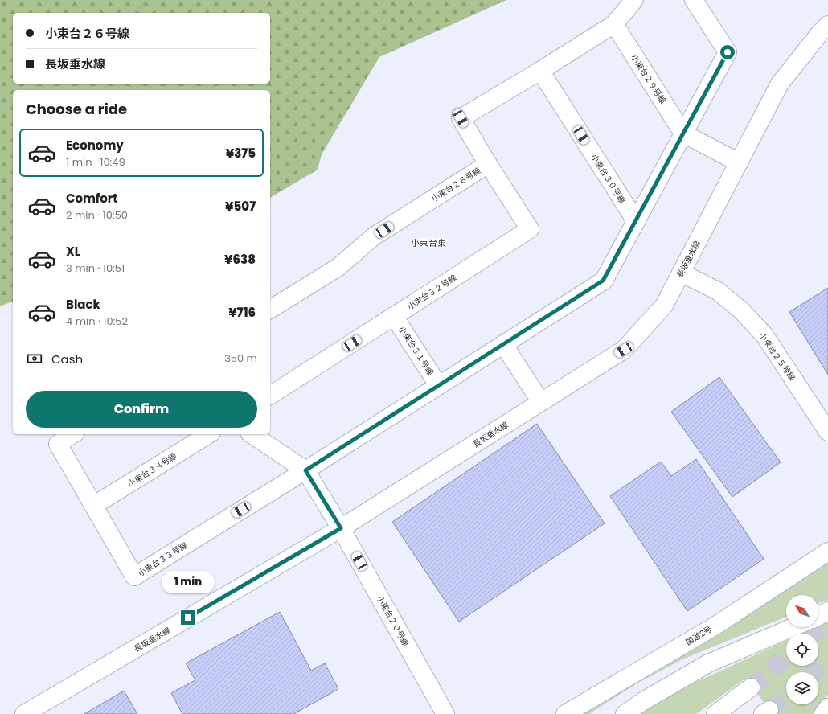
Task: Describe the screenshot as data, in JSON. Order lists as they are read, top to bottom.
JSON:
{
  "streets": {
    "main road": [
      "小束台２９号線",
      "小束台３０号線",
      "小束台２６号線",
      "長坂垂水線",
      "小束台３２号線",
      "小束台３１号線",
      "小束台２５号線",
      "小束台３４号線",
      "小束台３３号線",
      "小束台２０号線",
      "国道2号"
    ]
  },
  "crossings": [
    ["小束台２９号線", "小束台２６号線"],
    ["小束台３０号線", "小束台２６号線"],
    ["小束台２６号線", "小束台３２号線"],
    ["長坂垂水線", "小束台２５号線"],
    ["長坂垂水線", "小束台２０号線"],
    ["小束台３２号線", "小束台３１号線"],
    ["小束台３４号線", "小束台３３号線"]
  ],
  "districts": ["小束台東"],
  "north": "top left",
  "page": {
    "banner": ["小束台２６号線", "長坂垂水線"],
    "heading": "Choose a ride",
    "list": [
      {
        "name": "Economy",
        "note": "1 min · 10:49",
        "value": "¥375"
      },
      {
        "name": "Comfort",
        "note": "2 min · 10:50",
        "value": "¥507"
      },
      {
        "name": "XL",
        "note": "3 min · 10:51",
        "value": "¥638"
      },
      {
        "name": "Black",
        "note": "4 min · 10:52",
        "value": "¥716"
      }
    ],
    "pay": ["Cash", "350 m"],
    "buttons": "Confirm",
    "bubble": "1 min"
  }
}
